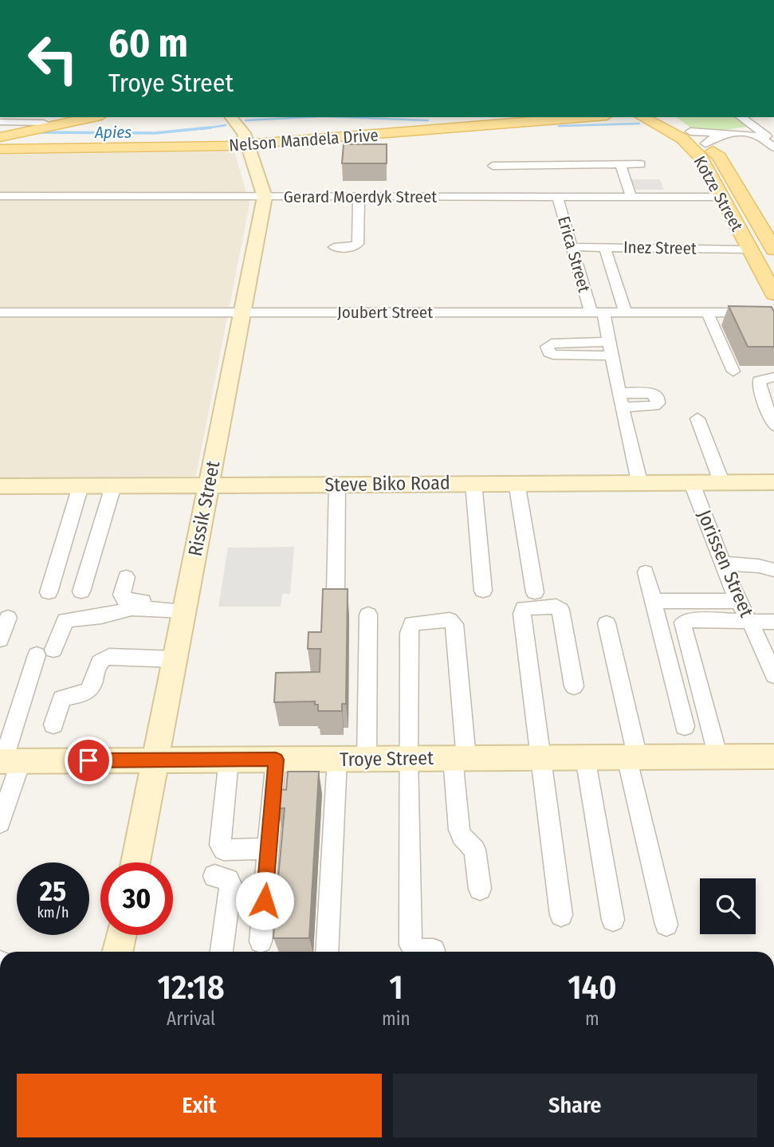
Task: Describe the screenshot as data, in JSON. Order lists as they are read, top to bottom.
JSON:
{
  "streets": {
    "main road": [
      "Nelson Mandela Drive",
      "Kotze Street",
      "Steve Biko Road",
      "Rissik Street",
      "Troye Street"
    ],
    "street": [
      "Gerard Moerdyk Street",
      "Inez Street",
      "Erica Street",
      "Joubert Street",
      "Jorissen Street"
    ]
  },
  "crossings": [
    ["Nelson Mandela Drive", "Rissik Street"],
    ["Kotze Street", "Gerard Moerdyk Street"],
    ["Kotze Street", "Inez Street"],
    ["Gerard Moerdyk Street", "Erica Street"],
    ["Gerard Moerdyk Street", "Rissik Street"],
    ["Inez Street", "Erica Street"],
    ["Erica Street", "Joubert Street"],
    ["Erica Street", "Steve Biko Road"],
    ["Joubert Street", "Rissik Street"],
    ["Steve Biko Road", "Rissik Street"],
    ["Steve Biko Road", "Jorissen Street"],
    ["Rissik Street", "Troye Street"]
  ],
  "water": ["Apies"],
  "page": {
    "turn": ["60 m", "Troye Street"],
    "speed": "25 km/h",
    "limit": "30",
    "eta": [
      "12:18",
      "Arrival",
      "1",
      "min",
      "140",
      "m"
    ],
    "buttons": ["Exit", "Share"]
  }
}
